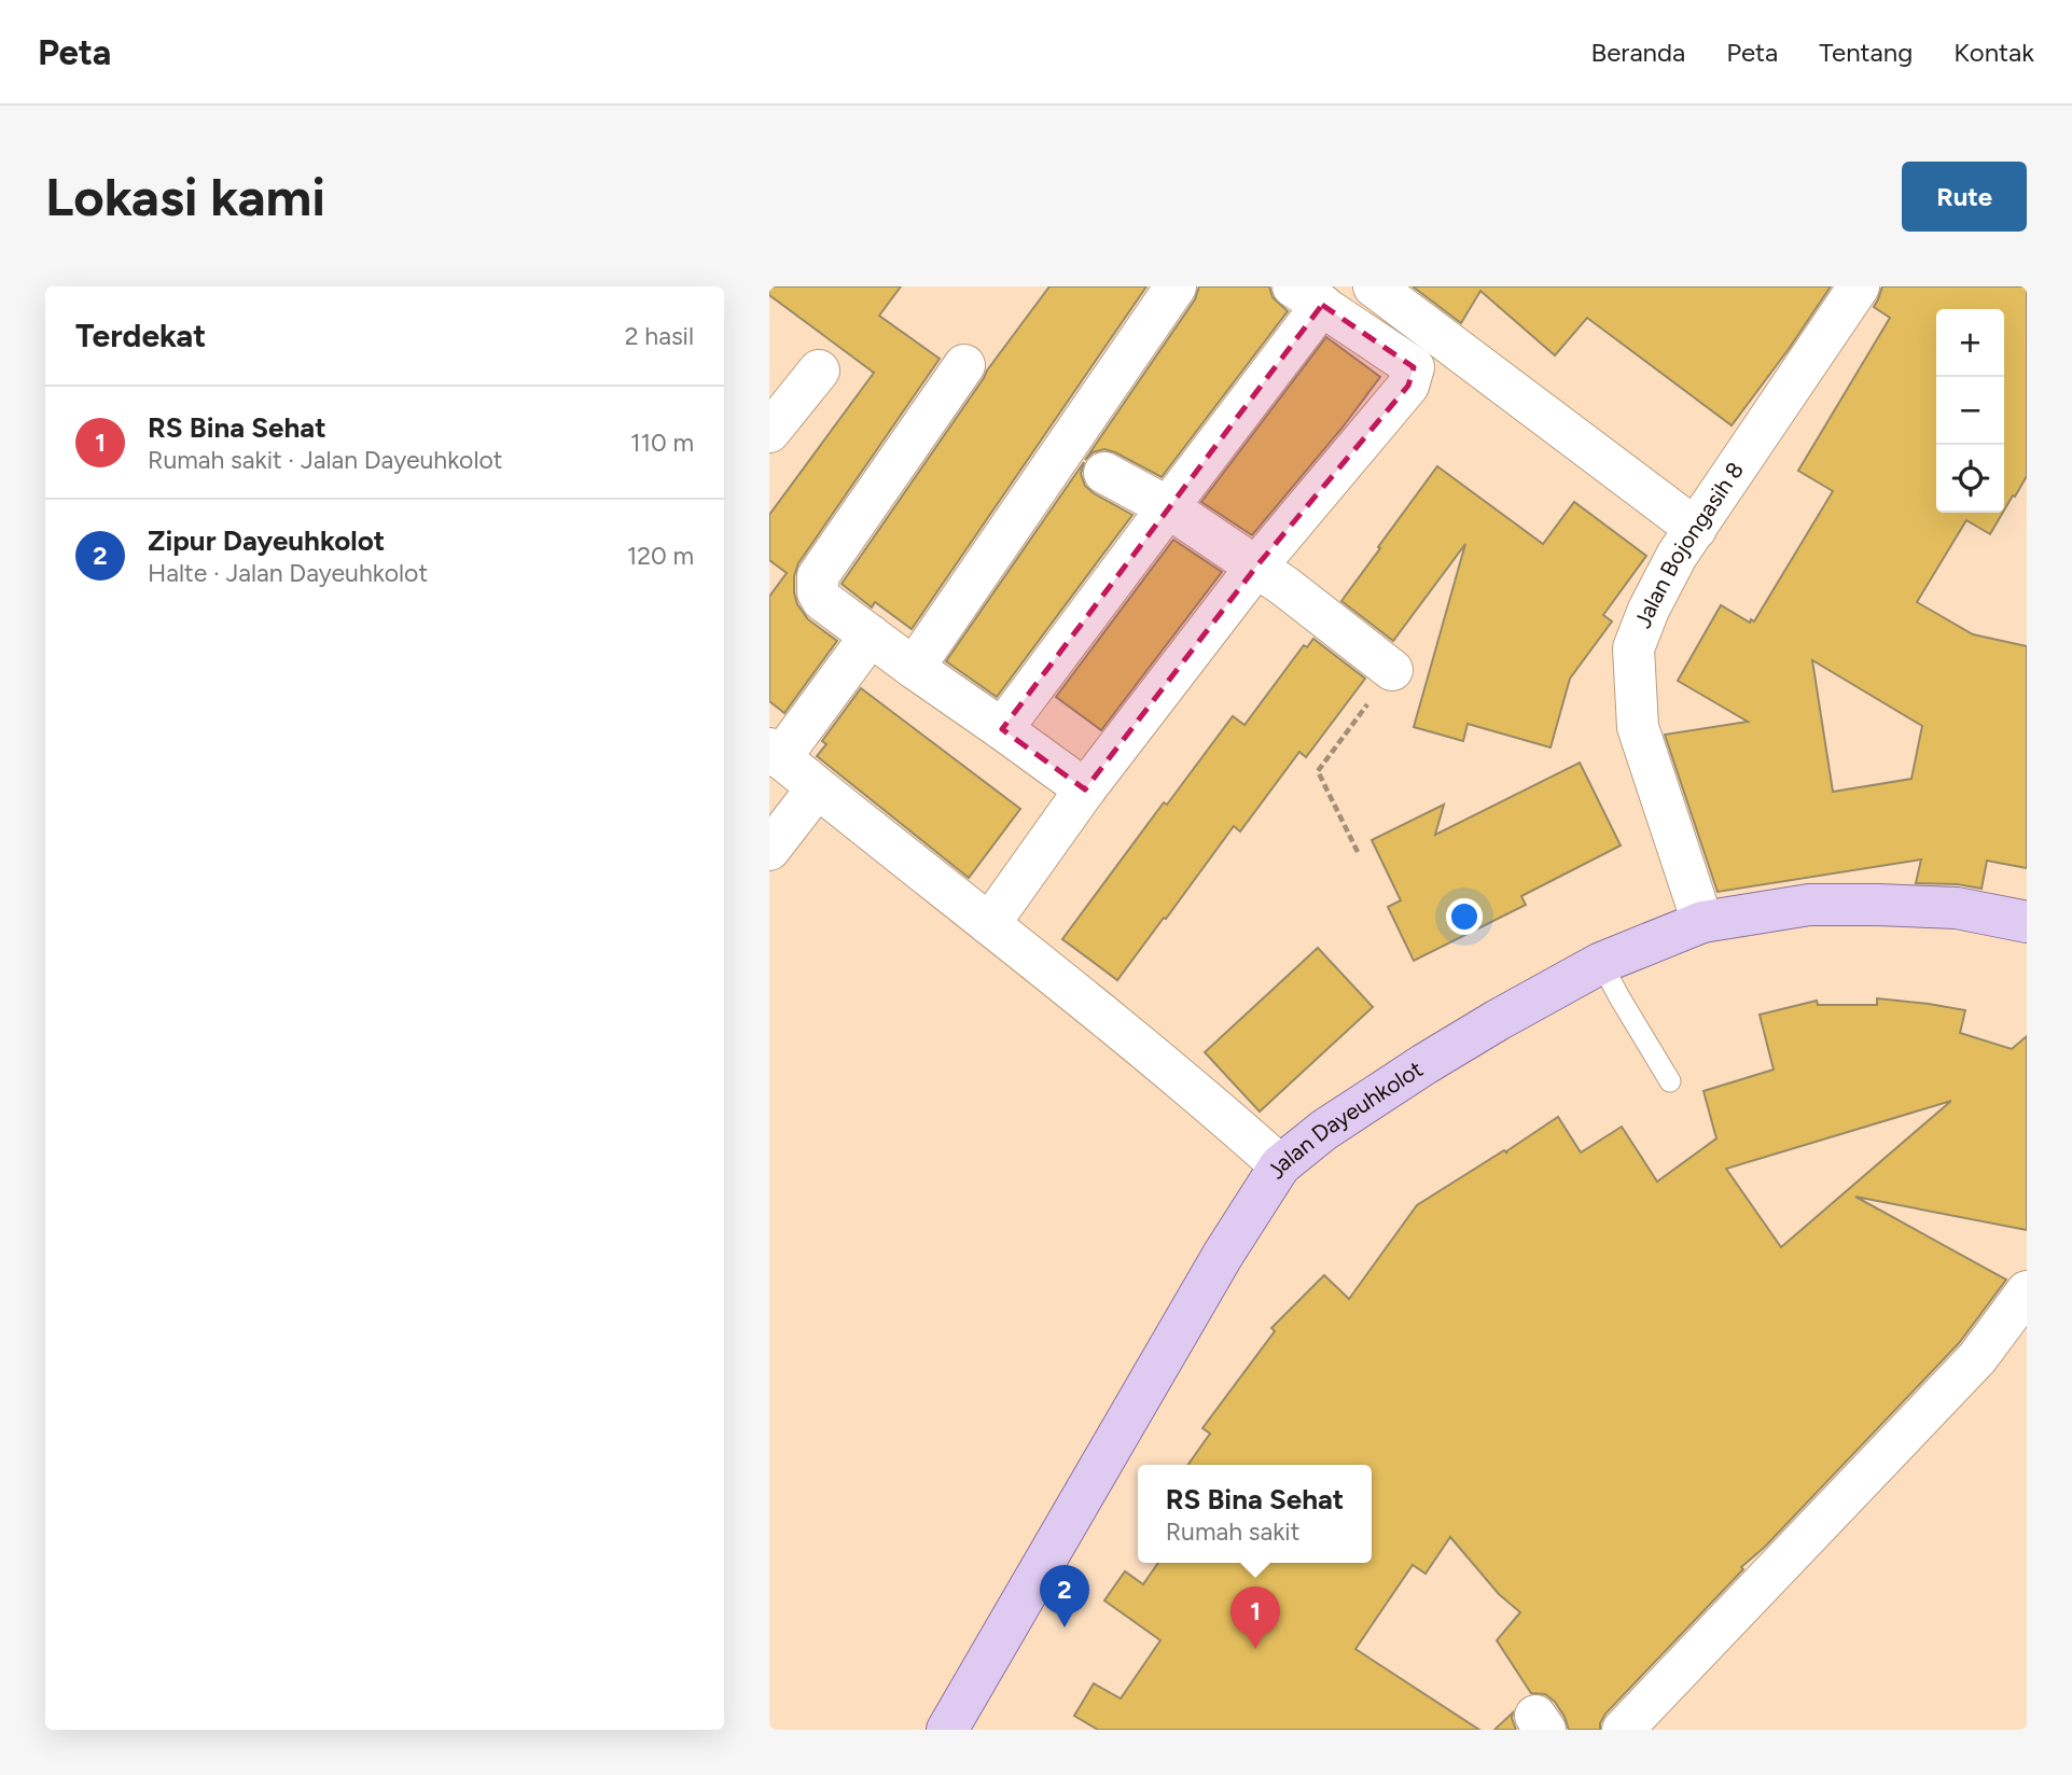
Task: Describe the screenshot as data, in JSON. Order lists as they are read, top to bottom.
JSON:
{
  "streets": {
    "main road": ["Jalan Dayeuhkolot"],
    "street": ["Jalan Bojongasih 8"]
  },
  "crossings": [
    ["Jalan Bojongasih 8", "Jalan Dayeuhkolot"]
  ],
  "page": {
    "header": "Peta",
    "nav": [
      "Beranda",
      "Peta",
      "Tentang",
      "Kontak"
    ],
    "buttons": "Rute",
    "title": "Lokasi kami",
    "heading": ["Terdekat", "2 hasil"],
    "map_buttons": ["+", "−"],
    "list": [
      {
        "mark": "1",
        "name": "RS Bina Sehat",
        "note": "Rumah sakit · Jalan Dayeuhkolot",
        "value": "110 m"
      },
      {
        "mark": "2",
        "name": "Zipur Dayeuhkolot",
        "note": "Halte · Jalan Dayeuhkolot",
        "value": "120 m"
      }
    ],
    "popup": ["RS Bina Sehat", "Rumah sakit"],
    "pins": ["2", "1"]
  }
}
